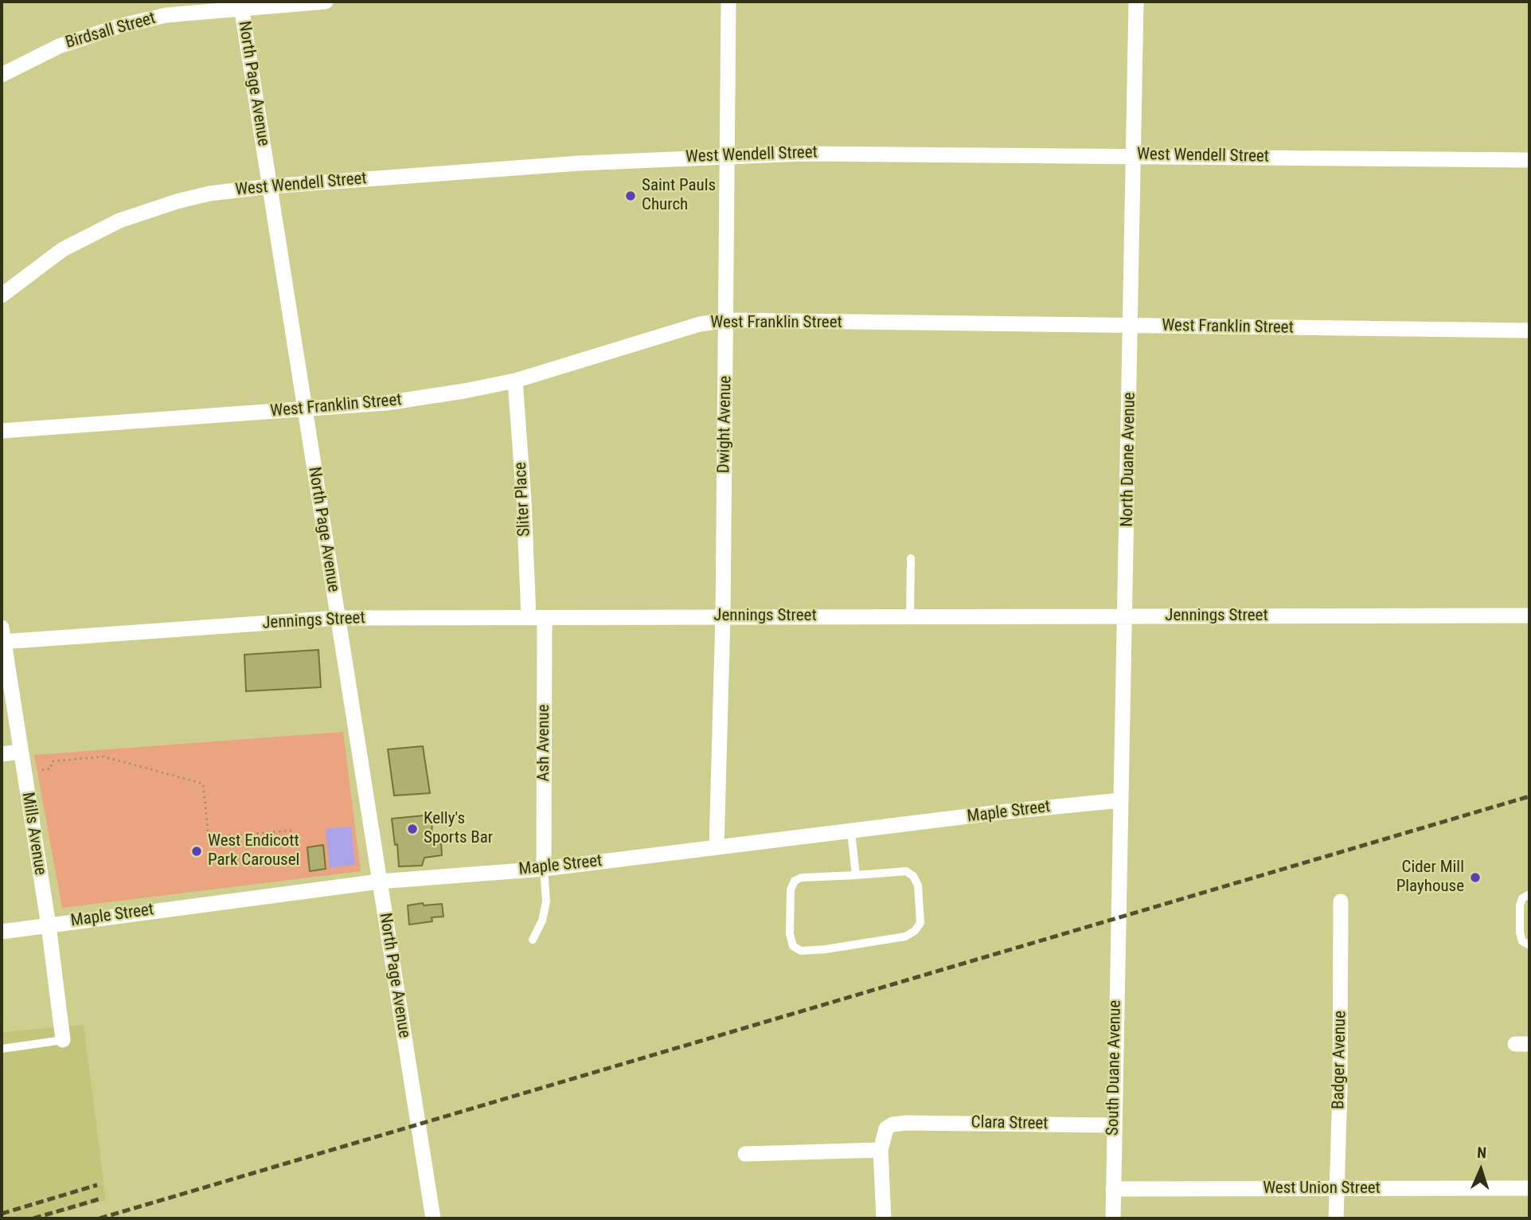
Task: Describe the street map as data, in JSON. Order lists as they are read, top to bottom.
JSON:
{
  "streets": {
    "street": [
      "Birdsall Street",
      "North Page Avenue",
      "West Wendell Street",
      "West Franklin Street",
      "Dwight Avenue",
      "North Duane Avenue",
      "Sliter Place",
      "Jennings Street",
      "Ash Avenue",
      "Maple Street",
      "Mills Avenue",
      "Badger Avenue",
      "South Duane Avenue",
      "Clara Street",
      "West Union Street"
    ]
  },
  "crossings": [
    ["Birdsall Street", "North Page Avenue"],
    ["North Page Avenue", "West Wendell Street"],
    ["North Page Avenue", "West Franklin Street"],
    ["North Page Avenue", "Jennings Street"],
    ["North Page Avenue", "Maple Street"],
    ["West Wendell Street", "Dwight Avenue"],
    ["West Wendell Street", "North Duane Avenue"],
    ["West Franklin Street", "Dwight Avenue"],
    ["West Franklin Street", "North Duane Avenue"],
    ["West Franklin Street", "Sliter Place"],
    ["Dwight Avenue", "Jennings Street"],
    ["Dwight Avenue", "Maple Street"],
    ["North Duane Avenue", "Jennings Street"],
    ["North Duane Avenue", "Maple Street"],
    ["North Duane Avenue", "South Duane Avenue"],
    ["Sliter Place", "Jennings Street"],
    ["Jennings Street", "Ash Avenue"],
    ["Jennings Street", "Mills Avenue"],
    ["Ash Avenue", "Maple Street"],
    ["Maple Street", "Mills Avenue"],
    ["Badger Avenue", "West Union Street"],
    ["South Duane Avenue", "Clara Street"],
    ["South Duane Avenue", "West Union Street"]
  ],
  "places": [
    "Saint Pauls Church",
    "Kelly's Sports Bar",
    "West Endicott Park Carousel",
    "Cider Mill Playhouse"
  ],
  "north": "top"
}
